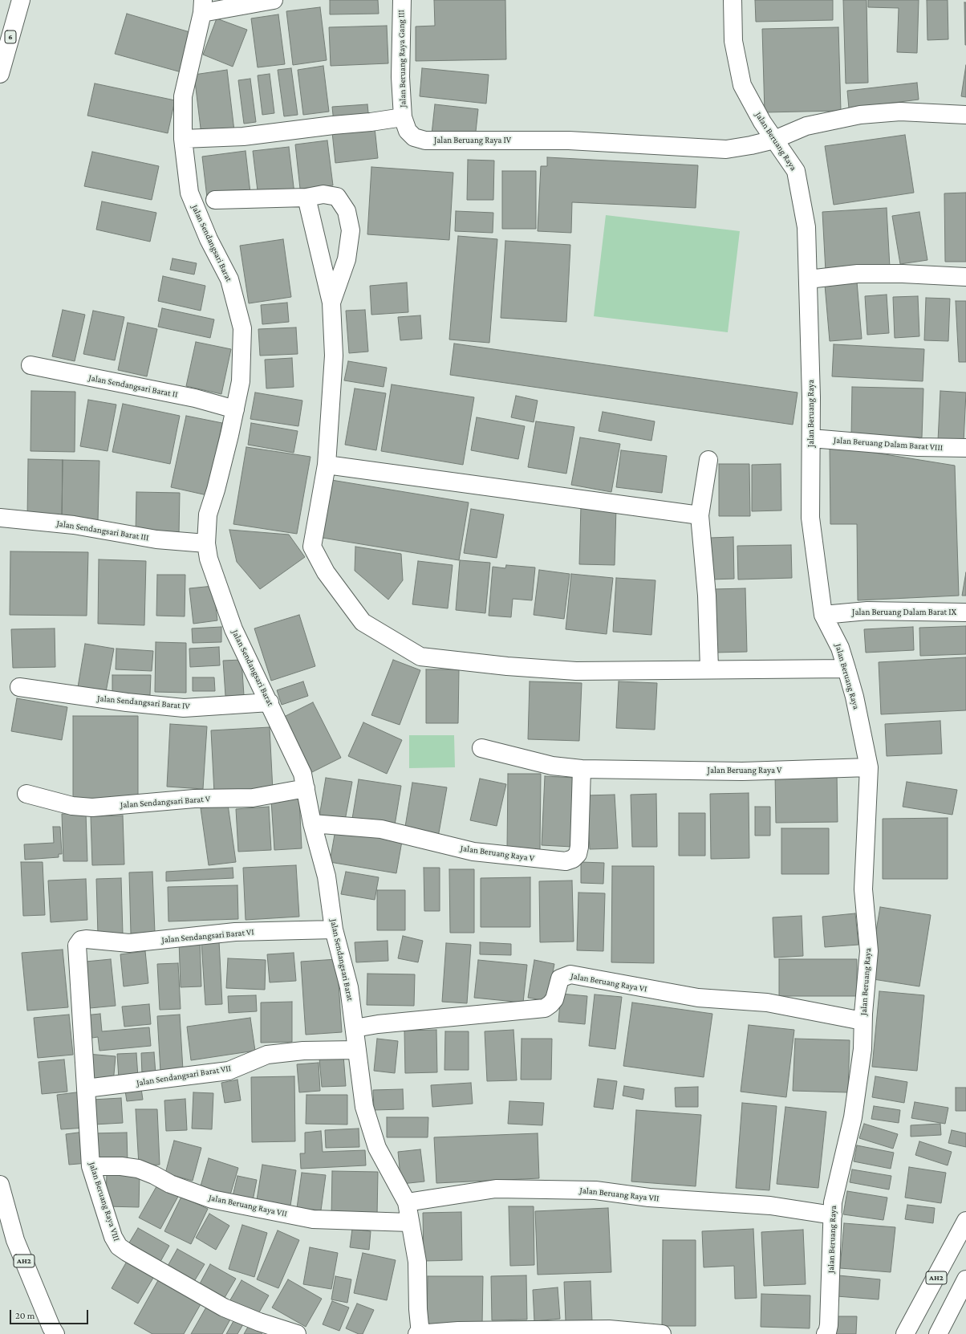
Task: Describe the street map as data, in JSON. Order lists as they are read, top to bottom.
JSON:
{
  "streets": {
    "main road": [
      "6",
      "Jalan Beruang Raya Gang III",
      "Jalan Beruang Raya IV",
      "Jalan Beruang Raya",
      "Jalan Sendangsari Barat",
      "Jalan Sendangsari Barat II",
      "Jalan Beruang Dalam Barat VIII",
      "Jalan Sendangsari Barat III",
      "Jalan Beruang Dalam Barat IX",
      "Jalan Sendangsari Barat IV",
      "Jalan Beruang Raya V",
      "Jalan Sendangsari Barat V",
      "Jalan Sendangsari Barat VI",
      "Jalan Beruang Raya VI",
      "Jalan Sendangsari Barat VII",
      "Jalan Beruang Raya VII",
      "Jalan Beruang Raya VIII",
      "AH2"
    ]
  },
  "crossings": [
    ["Jalan Beruang Raya Gang III", "Jalan Beruang Raya IV"],
    ["Jalan Beruang Raya IV", "Jalan Beruang Raya"],
    ["Jalan Beruang Raya", "Jalan Beruang Dalam Barat VIII"],
    ["Jalan Beruang Raya", "Jalan Beruang Dalam Barat IX"],
    ["Jalan Beruang Raya", "Jalan Beruang Raya V"],
    ["Jalan Beruang Raya", "Jalan Beruang Raya VI"],
    ["Jalan Beruang Raya", "Jalan Beruang Raya VII"],
    ["Jalan Sendangsari Barat", "Jalan Sendangsari Barat II"],
    ["Jalan Sendangsari Barat", "Jalan Sendangsari Barat III"],
    ["Jalan Sendangsari Barat", "Jalan Sendangsari Barat IV"],
    ["Jalan Sendangsari Barat", "Jalan Beruang Raya V"],
    ["Jalan Sendangsari Barat", "Jalan Sendangsari Barat V"],
    ["Jalan Sendangsari Barat", "Jalan Sendangsari Barat VI"],
    ["Jalan Sendangsari Barat", "Jalan Beruang Raya VI"],
    ["Jalan Sendangsari Barat", "Jalan Sendangsari Barat VII"],
    ["Jalan Sendangsari Barat", "Jalan Beruang Raya VII"],
    ["Jalan Sendangsari Barat VI", "Jalan Beruang Raya VIII"],
    ["Jalan Sendangsari Barat VII", "Jalan Beruang Raya VIII"],
    ["Jalan Beruang Raya VII", "Jalan Beruang Raya VIII"]
  ],
  "scale_bar": "20 m"
}
